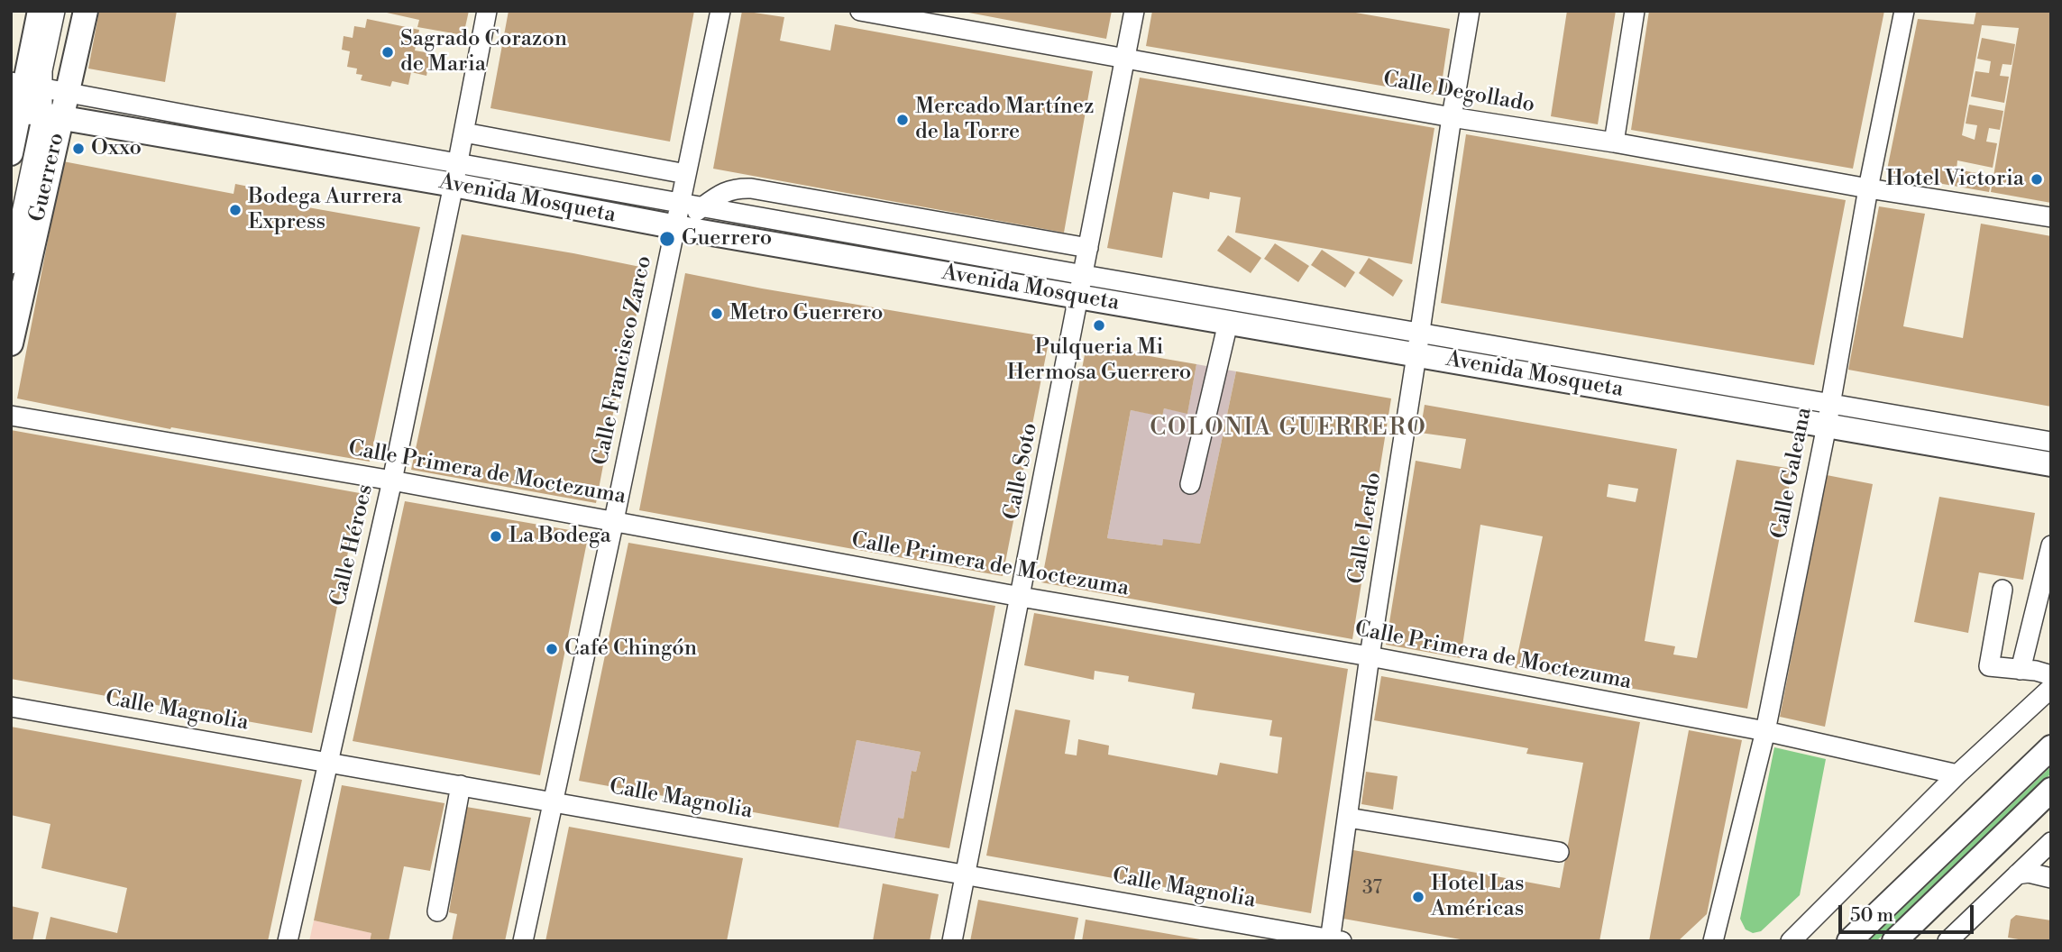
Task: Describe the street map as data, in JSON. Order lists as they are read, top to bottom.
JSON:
{
  "streets": {
    "main road": ["Guerrero", "Avenida Mosqueta"],
    "street": [
      "Calle Degollado",
      "Calle Francisco Zarco",
      "Calle Soto",
      "Calle Primera de Moctezuma",
      "Calle Galeana",
      "Calle Lerdo",
      "Calle Héroes",
      "Calle Magnolia"
    ]
  },
  "crossings": [
    ["Calle Degollado", "Calle Soto"],
    ["Calle Degollado", "Calle Galeana"],
    ["Calle Degollado", "Calle Lerdo"],
    ["Guerrero", "Avenida Mosqueta"],
    ["Avenida Mosqueta", "Calle Francisco Zarco"],
    ["Avenida Mosqueta", "Calle Soto"],
    ["Avenida Mosqueta", "Calle Galeana"],
    ["Avenida Mosqueta", "Calle Lerdo"],
    ["Avenida Mosqueta", "Calle Héroes"],
    ["Calle Francisco Zarco", "Calle Primera de Moctezuma"],
    ["Calle Francisco Zarco", "Calle Magnolia"],
    ["Calle Soto", "Calle Primera de Moctezuma"],
    ["Calle Soto", "Calle Magnolia"],
    ["Calle Primera de Moctezuma", "Calle Galeana"],
    ["Calle Primera de Moctezuma", "Calle Lerdo"],
    ["Calle Primera de Moctezuma", "Calle Héroes"],
    ["Calle Lerdo", "Calle Magnolia"],
    ["Calle Héroes", "Calle Magnolia"]
  ],
  "districts": ["COLONIA GUERRERO"],
  "places": [
    "Sagrado Corazon de Maria",
    "Mercado Martínez de la Torre",
    "Oxxo",
    "Hotel Victoria",
    "Bodega Aurrera Express",
    "Guerrero",
    "Metro Guerrero",
    "Pulqueria Mi Hermosa Guerrero",
    "La Bodega",
    "Café Chingón",
    "Hotel Las Américas"
  ],
  "house_numbers": ["37"],
  "scale_bar": "50 m"
}
